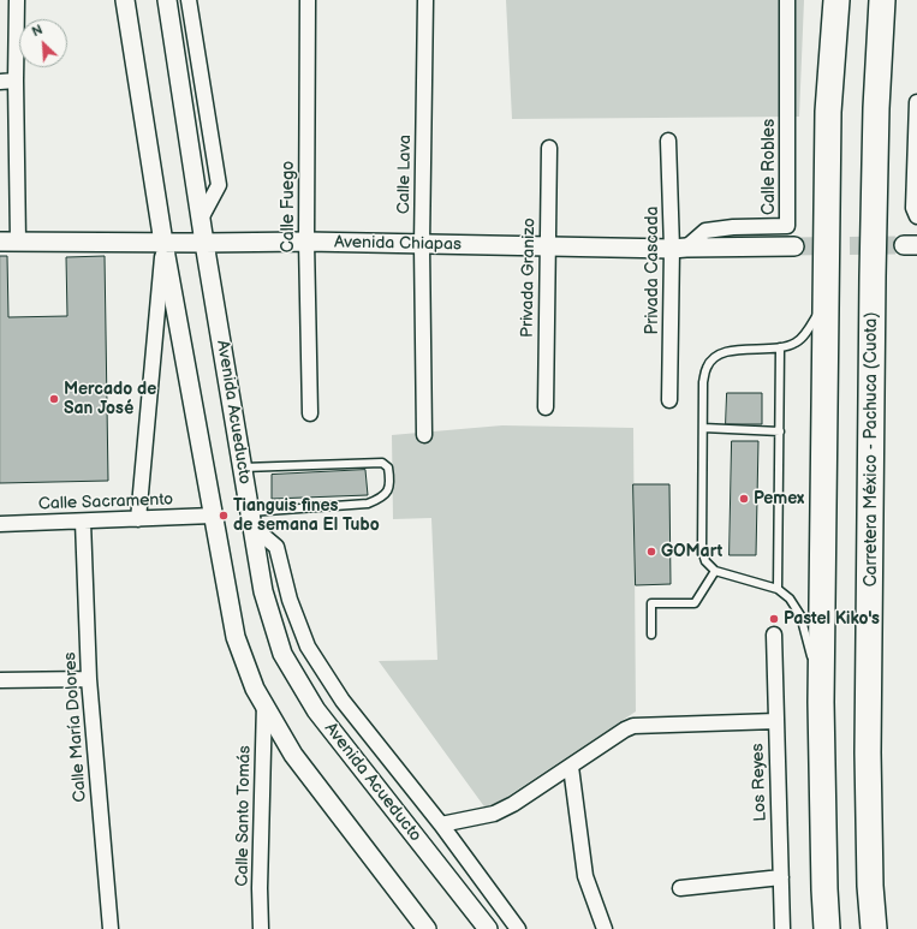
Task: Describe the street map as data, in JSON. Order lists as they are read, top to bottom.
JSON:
{
  "streets": {
    "highway": ["Carretera México - Pachuca (Cuota)"],
    "street": [
      "Calle Robles",
      "Calle Lava",
      "Calle Fuego",
      "Avenida Chiapas",
      "Privada Cascada",
      "Privada Granizo",
      "Avenida Acueducto",
      "Calle Sacramento",
      "Calle María Dolores",
      "Los Reyes",
      "Calle Santo Tomás"
    ]
  },
  "crossings": [
    ["Calle Robles", "Avenida Chiapas"],
    ["Calle Robles", "Privada Cascada"],
    ["Calle Lava", "Avenida Chiapas"],
    ["Calle Fuego", "Avenida Chiapas"],
    ["Avenida Chiapas", "Privada Cascada"],
    ["Avenida Chiapas", "Privada Granizo"],
    ["Avenida Chiapas", "Avenida Acueducto"],
    ["Calle Sacramento", "Calle María Dolores"]
  ],
  "places": [
    "Mercado de San José",
    "Pemex",
    "Tianguis fines de semana El Tubo",
    "GOMart",
    "Pastel Kiko's"
  ],
  "north": "top left"
}
